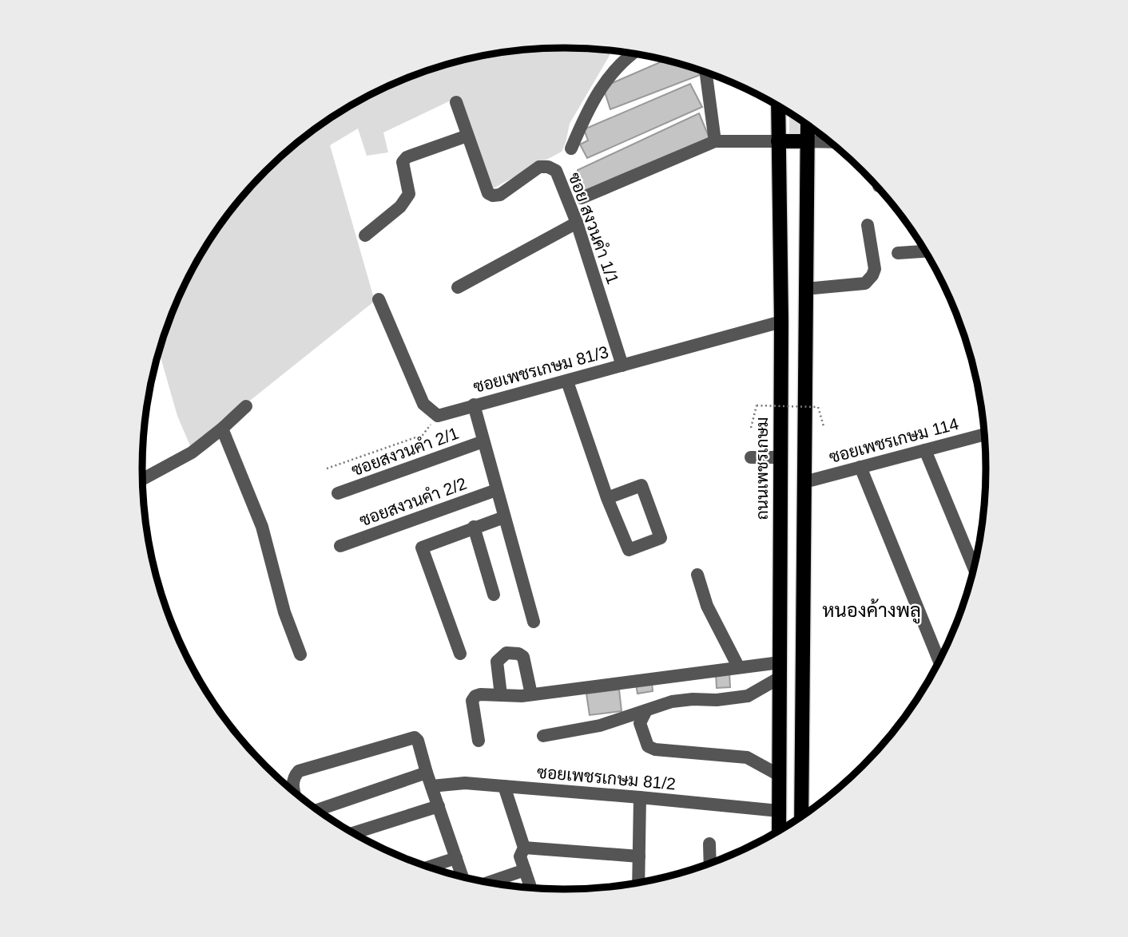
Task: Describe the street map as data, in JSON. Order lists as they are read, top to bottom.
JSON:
{
  "streets": {
    "main road": ["ถนนเพชรเกษม"],
    "street": [
      "ซอย สงวนคำ 1/1",
      "ซอยเพชรเกษม 81/3",
      "ซอยเพชรเกษม 114",
      "ซอยสงวนคำ 2/1",
      "ซอยสงวนคำ 2/2",
      "ซอยเพชรเกษม 81/2"
    ]
  },
  "crossings": [
    ["ซอย สงวนคำ 1/1", "ซอยเพชรเกษม 81/3"],
    ["ซอยเพชรเกษม 81/3", "ถนนเพชรเกษม"],
    ["ถนนเพชรเกษม", "ซอยเพชรเกษม 81/2"]
  ],
  "districts": ["หนองค้างพลู"]
}
